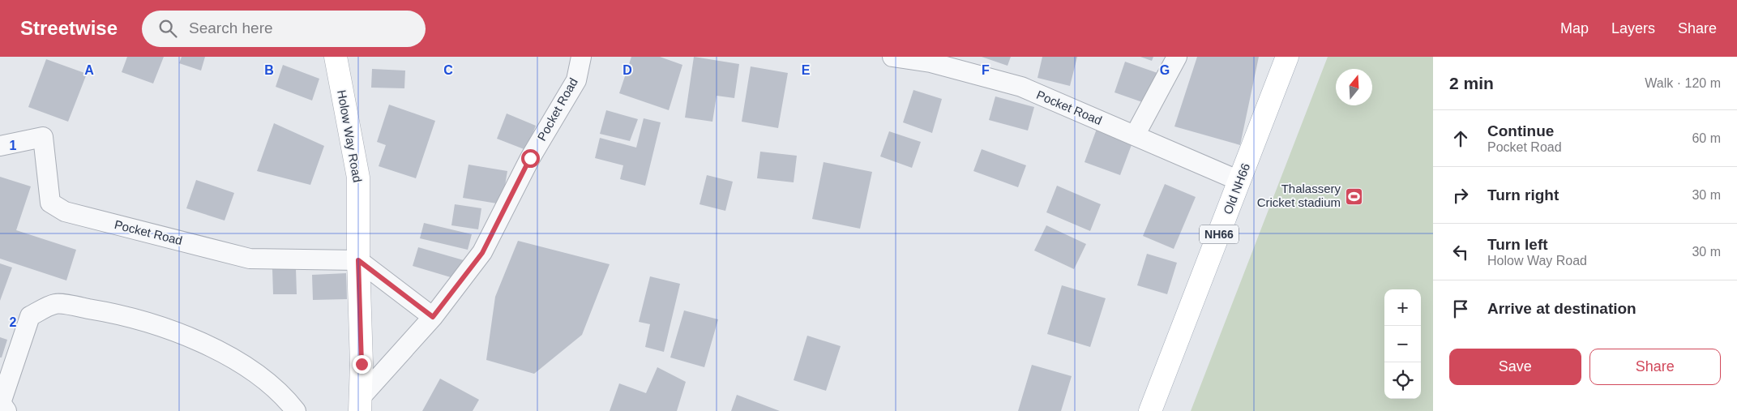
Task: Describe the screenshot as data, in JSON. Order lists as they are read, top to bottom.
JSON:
{
  "streets": {
    "main road": ["Holow Way Road", "Old NH66", "NH66"],
    "street": ["Pocket Road"]
  },
  "crossings": [
    ["Pocket Road", "Holow Way Road"],
    ["Pocket Road", "Old NH66"]
  ],
  "places": {
    "sports": ["Thalassery Cricket stadium"]
  },
  "north": "top",
  "page": {
    "header": "Streetwise",
    "search": "Search here",
    "nav": ["Map", "Layers", "Share"],
    "heading": ["2 min", "Walk · 120 m"],
    "list": [
      ["Continue", "Pocket Road", "60 m"],
      ["Turn right", "30 m"],
      ["Turn left", "Holow Way Road", "30 m"],
      "Arrive at destination"
    ],
    "map_buttons": ["+", "−"],
    "buttons": ["Save", "Share"]
  },
  "grid": {
    "columns": [
      "A",
      "B",
      "C",
      "D",
      "E",
      "F",
      "G"
    ],
    "rows": ["1", "2"]
  }
}
